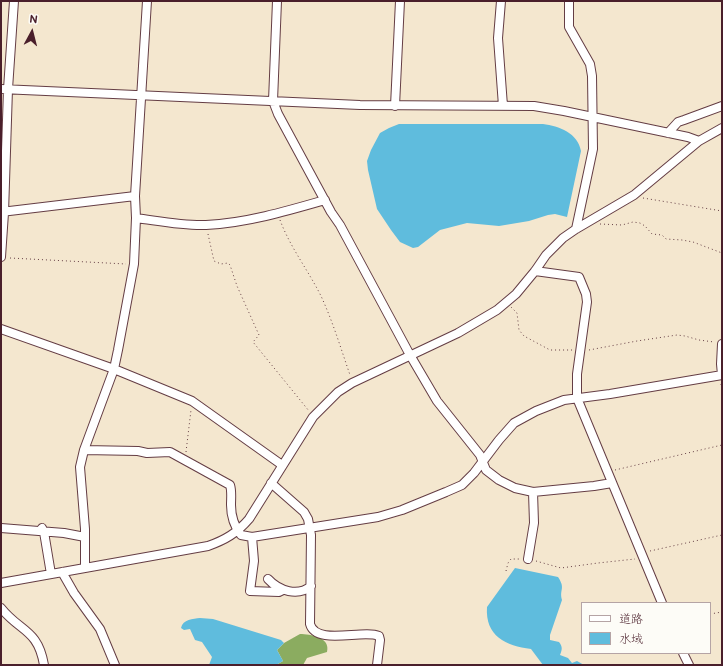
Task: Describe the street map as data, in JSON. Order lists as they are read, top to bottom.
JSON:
{
  "legend": ["道路", "水域"],
  "north": "top"
}
